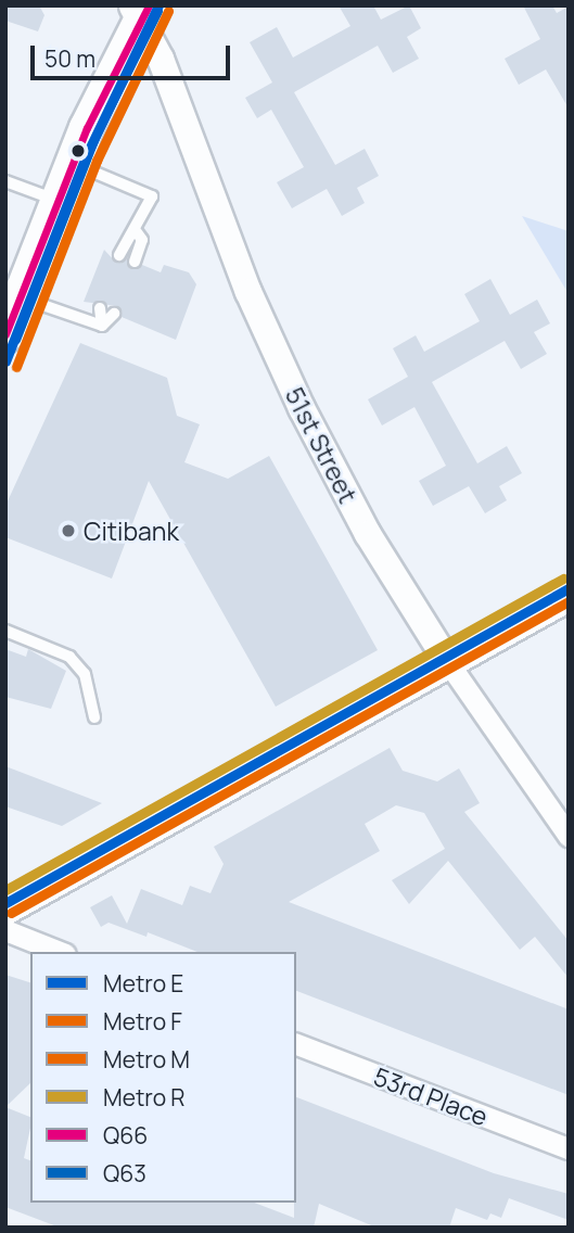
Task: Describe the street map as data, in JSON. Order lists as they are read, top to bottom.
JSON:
{
  "streets": {
    "street": ["51st Street", "53rd Place"]
  },
  "places": ["Citibank"],
  "lines": [
    "metro line E",
    "transit line Q66",
    "metro line F",
    "transit line Q63",
    "metro line R",
    "metro line M"
  ],
  "legend": [
    "Metro E",
    "Metro F",
    "Metro M",
    "Metro R",
    "Q66",
    "Q63"
  ],
  "scale_bar": "50 m"
}
